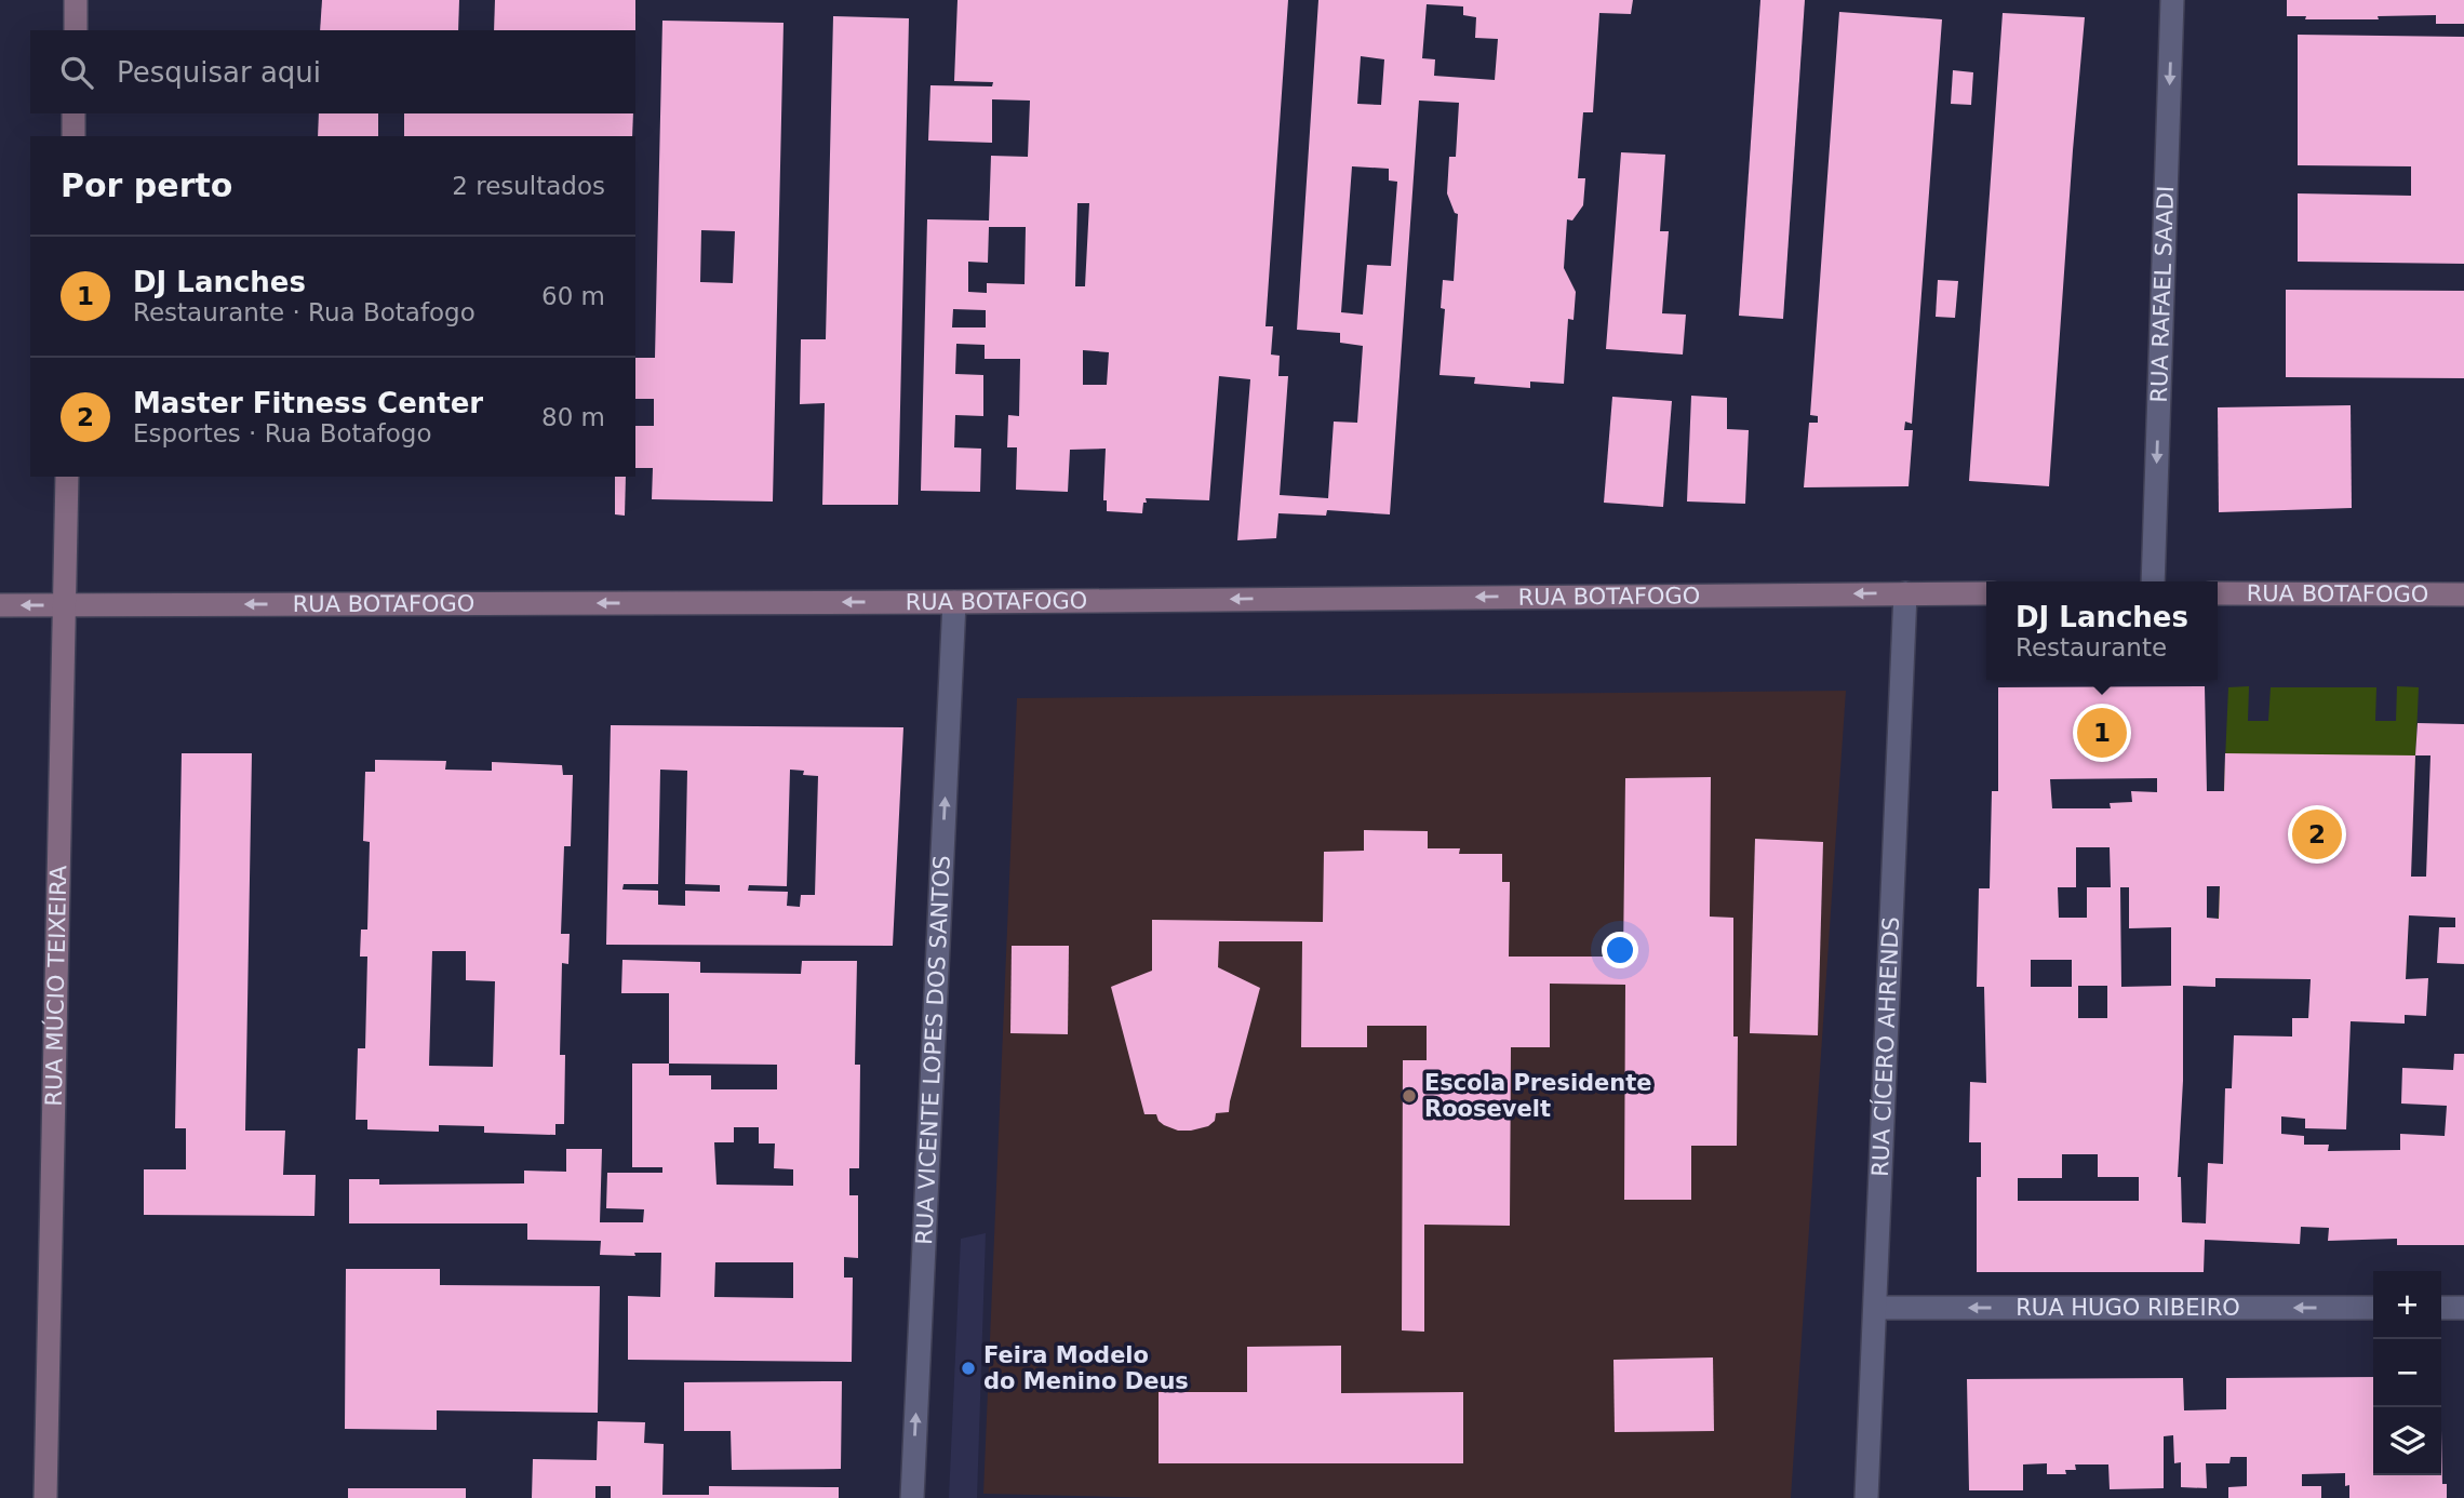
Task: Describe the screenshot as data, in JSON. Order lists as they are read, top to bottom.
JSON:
{
  "streets": {
    "street": [
      "RUA RAFAEL SAADI",
      "RUA BOTAFOGO",
      "RUA MÚCIO TEIXEIRA",
      "RUA CÍCERO AHRENDS",
      "RUA VICENTE LOPES DOS SANTOS",
      "RUA HUGO RIBEIRO"
    ]
  },
  "crossings": [
    ["RUA BOTAFOGO", "RUA MÚCIO TEIXEIRA"],
    ["RUA BOTAFOGO", "RUA CÍCERO AHRENDS"],
    ["RUA BOTAFOGO", "RUA VICENTE LOPES DOS SANTOS"],
    ["RUA CÍCERO AHRENDS", "RUA HUGO RIBEIRO"]
  ],
  "one_way": [
    "RUA RAFAEL SAADI",
    "RUA BOTAFOGO",
    "RUA VICENTE LOPES DOS SANTOS",
    "RUA HUGO RIBEIRO"
  ],
  "places": ["Escola Presidente Roosevelt", "Feira Modelo do Menino Deus"],
  "page": {
    "search": "Pesquisar aqui",
    "heading": ["Por perto", "2 resultados"],
    "list": [
      {
        "mark": "1",
        "name": "DJ Lanches",
        "note": "Restaurante · Rua Botafogo",
        "value": "60 m"
      },
      {
        "mark": "2",
        "name": "Master Fitness Center",
        "note": "Esportes · Rua Botafogo",
        "value": "80 m"
      }
    ],
    "popup": ["DJ Lanches", "Restaurante"],
    "pins": ["1", "2"],
    "map_buttons": ["+", "−"]
  }
}
